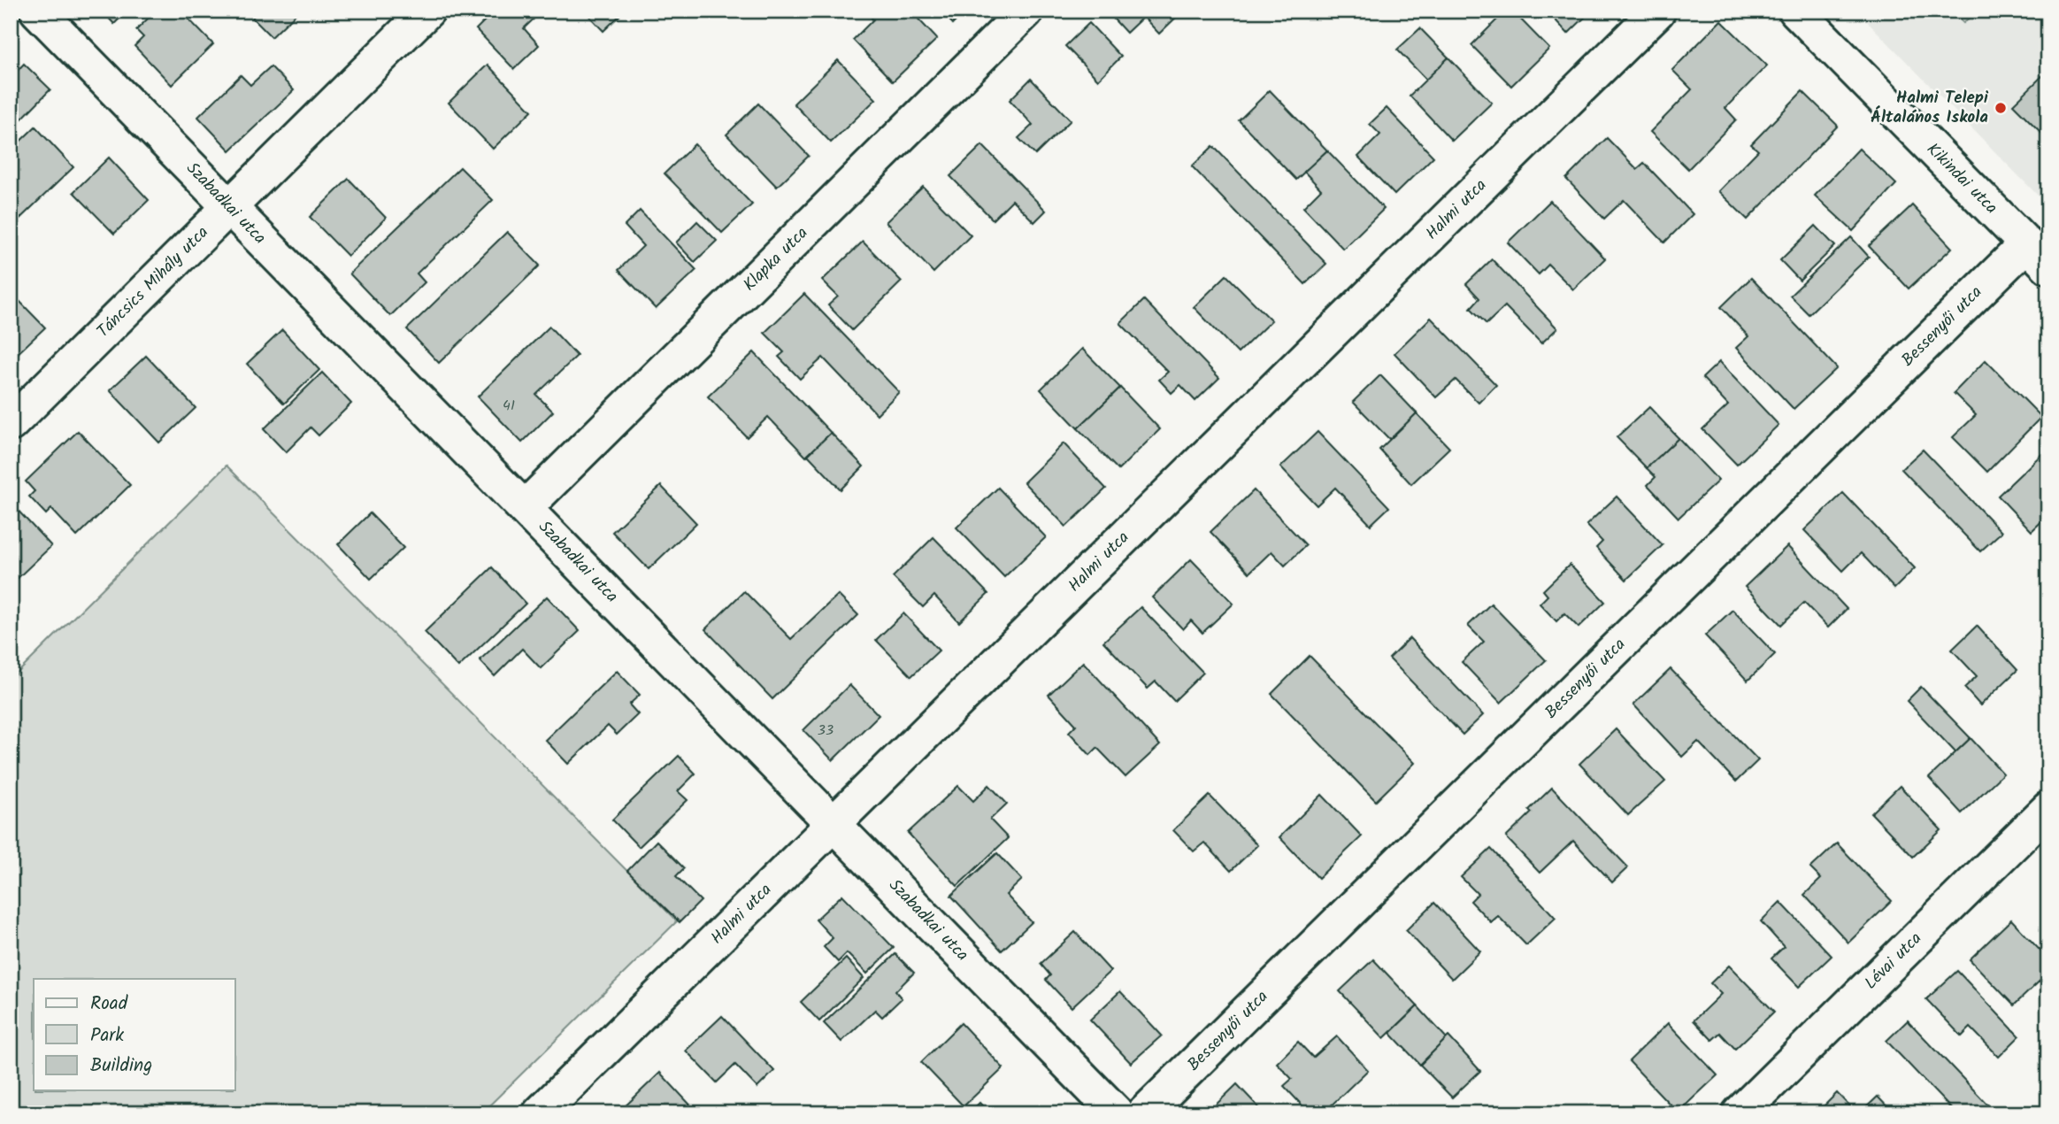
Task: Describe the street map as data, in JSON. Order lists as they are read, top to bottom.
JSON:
{
  "streets": {
    "street": [
      "Kikindai utca",
      "Szabadkai utca",
      "Halmi utca",
      "Klapka utca",
      "Táncsics Mihály utca",
      "Bessenyői utca",
      "Lévai utca"
    ]
  },
  "crossings": [
    ["Kikindai utca", "Bessenyői utca"],
    ["Szabadkai utca", "Halmi utca"],
    ["Szabadkai utca", "Klapka utca"],
    ["Szabadkai utca", "Táncsics Mihály utca"]
  ],
  "places": ["Halmi Telepi Általános Iskola"],
  "house_numbers": ["41", "33"],
  "legend": ["Road", "Park", "Building"]
}
